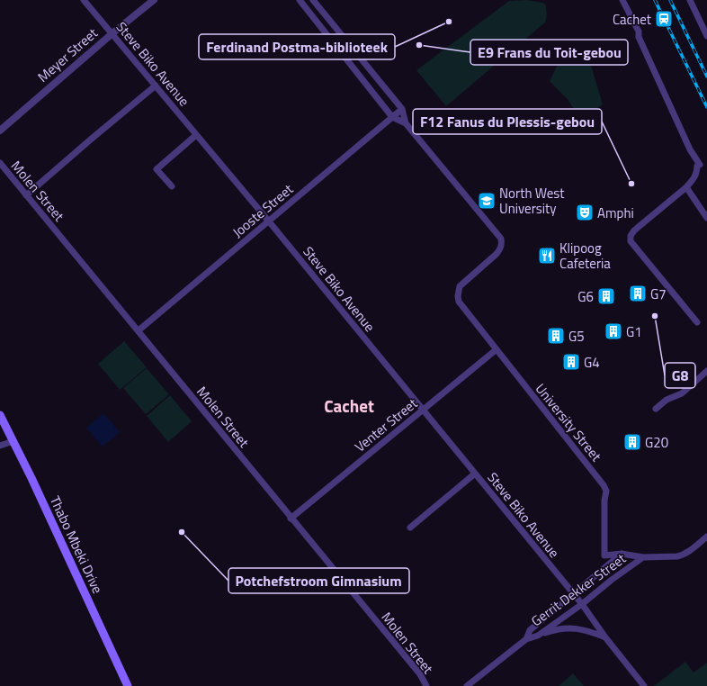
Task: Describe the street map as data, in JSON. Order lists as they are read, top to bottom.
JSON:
{
  "streets": {
    "main road": ["Thabo Mbeki Drive"],
    "street": [
      "Meyer Street",
      "Steve Biko Avenue",
      "Molen Street",
      "Jooste Street",
      "University Street",
      "Venter Street",
      "Gerrit Dekker Street"
    ]
  },
  "crossings": [
    ["Meyer Street", "Steve Biko Avenue"],
    ["Steve Biko Avenue", "Jooste Street"],
    ["Steve Biko Avenue", "Venter Street"],
    ["Steve Biko Avenue", "Gerrit Dekker Street"],
    ["Molen Street", "Jooste Street"],
    ["Molen Street", "Venter Street"],
    ["University Street", "Venter Street"],
    ["University Street", "Gerrit Dekker Street"]
  ],
  "districts": ["Cachet"],
  "places": {
    "station": ["Cachet"],
    "other": [
      "Ferdinand Postma-biblioteek",
      "E9 Frans du Toit-gebou",
      "F12 Fanus du Plessis-gebou",
      "G8",
      "Potchefstroom Gimnasium"
    ],
    "school or university": ["North West University"],
    "theatre": ["Amphi"],
    "restaurant": ["Klipoog Cafeteria"],
    "building": [
      "G7",
      "G6",
      "G1",
      "G5",
      "G4",
      "G20"
    ]
  }
}
